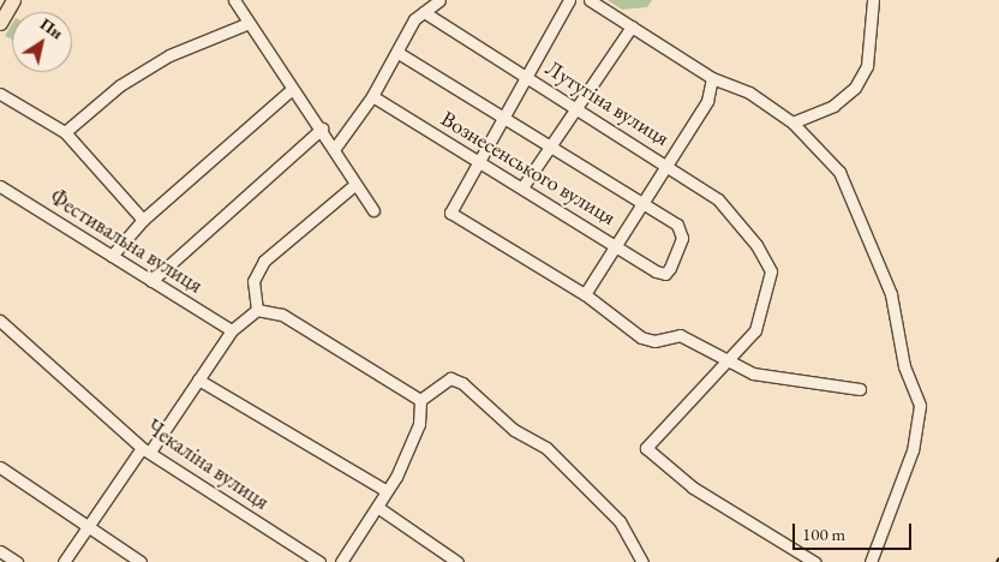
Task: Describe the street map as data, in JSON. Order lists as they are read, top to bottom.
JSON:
{
  "streets": {
    "street": [
      "Лутугіна вулиця",
      "Вознесенського вулиця",
      "Фестивальна вулиця",
      "Чекаліна вулиця"
    ]
  },
  "scale_bar": "100 m",
  "north": "top right"
}
